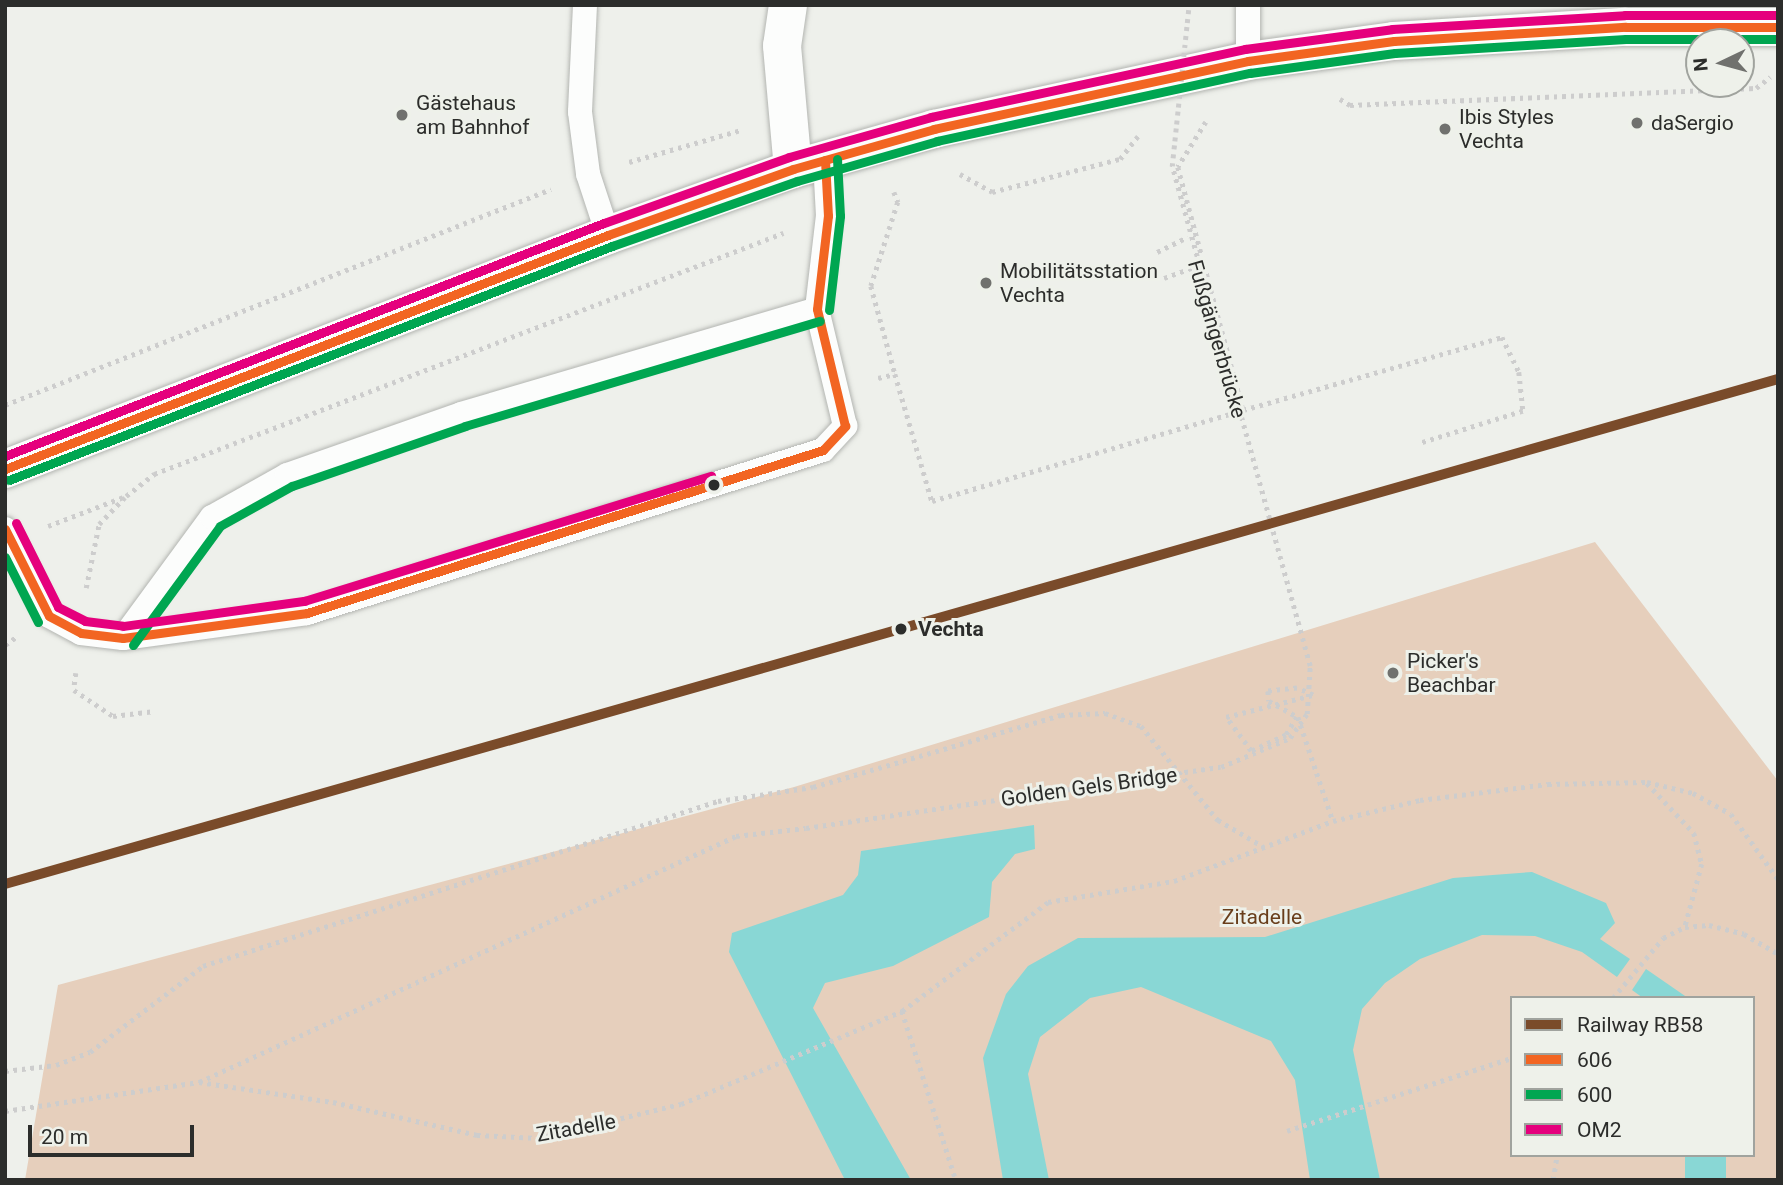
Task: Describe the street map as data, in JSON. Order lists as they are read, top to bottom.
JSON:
{
  "streets": {
    "path": ["Fußgängerbrücke", "Golden Gels Bridge", "Zitadelle"]
  },
  "crossings": [
    ["Fußgängerbrücke", "Golden Gels Bridge"],
    ["Golden Gels Bridge", "Zitadelle"]
  ],
  "parks": ["Zitadelle"],
  "places": [
    "Gästehaus am Bahnhof",
    "daSergio",
    "Ibis Styles Vechta",
    "Mobilitätsstation Vechta",
    "Vechta",
    "Picker's Beachbar"
  ],
  "lines": [
    "transit line OM2",
    "transit line 606",
    "transit line 600",
    "rail line RB58"
  ],
  "legend": [
    "Railway RB58",
    "606",
    "600",
    "OM2"
  ],
  "scale_bar": "20 m",
  "north": "left"
}
